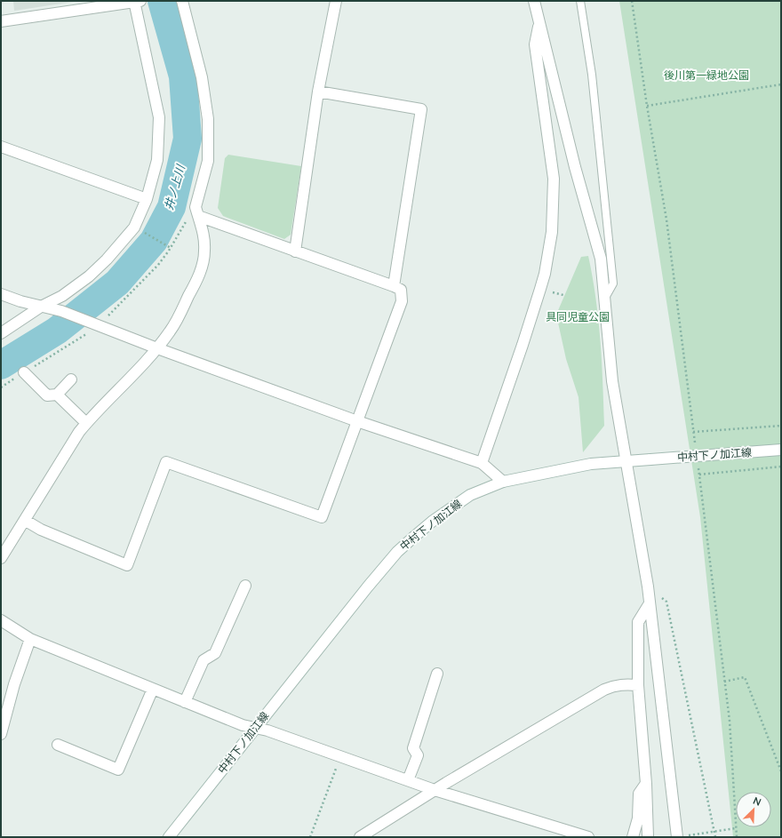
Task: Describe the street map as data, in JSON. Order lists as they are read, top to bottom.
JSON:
{
  "streets": {
    "street": ["中村下ノ加江線"]
  },
  "water": ["井ノ上川"],
  "parks": ["後川第一緑地公園", "具同児童公園"],
  "north": "top right"
}
